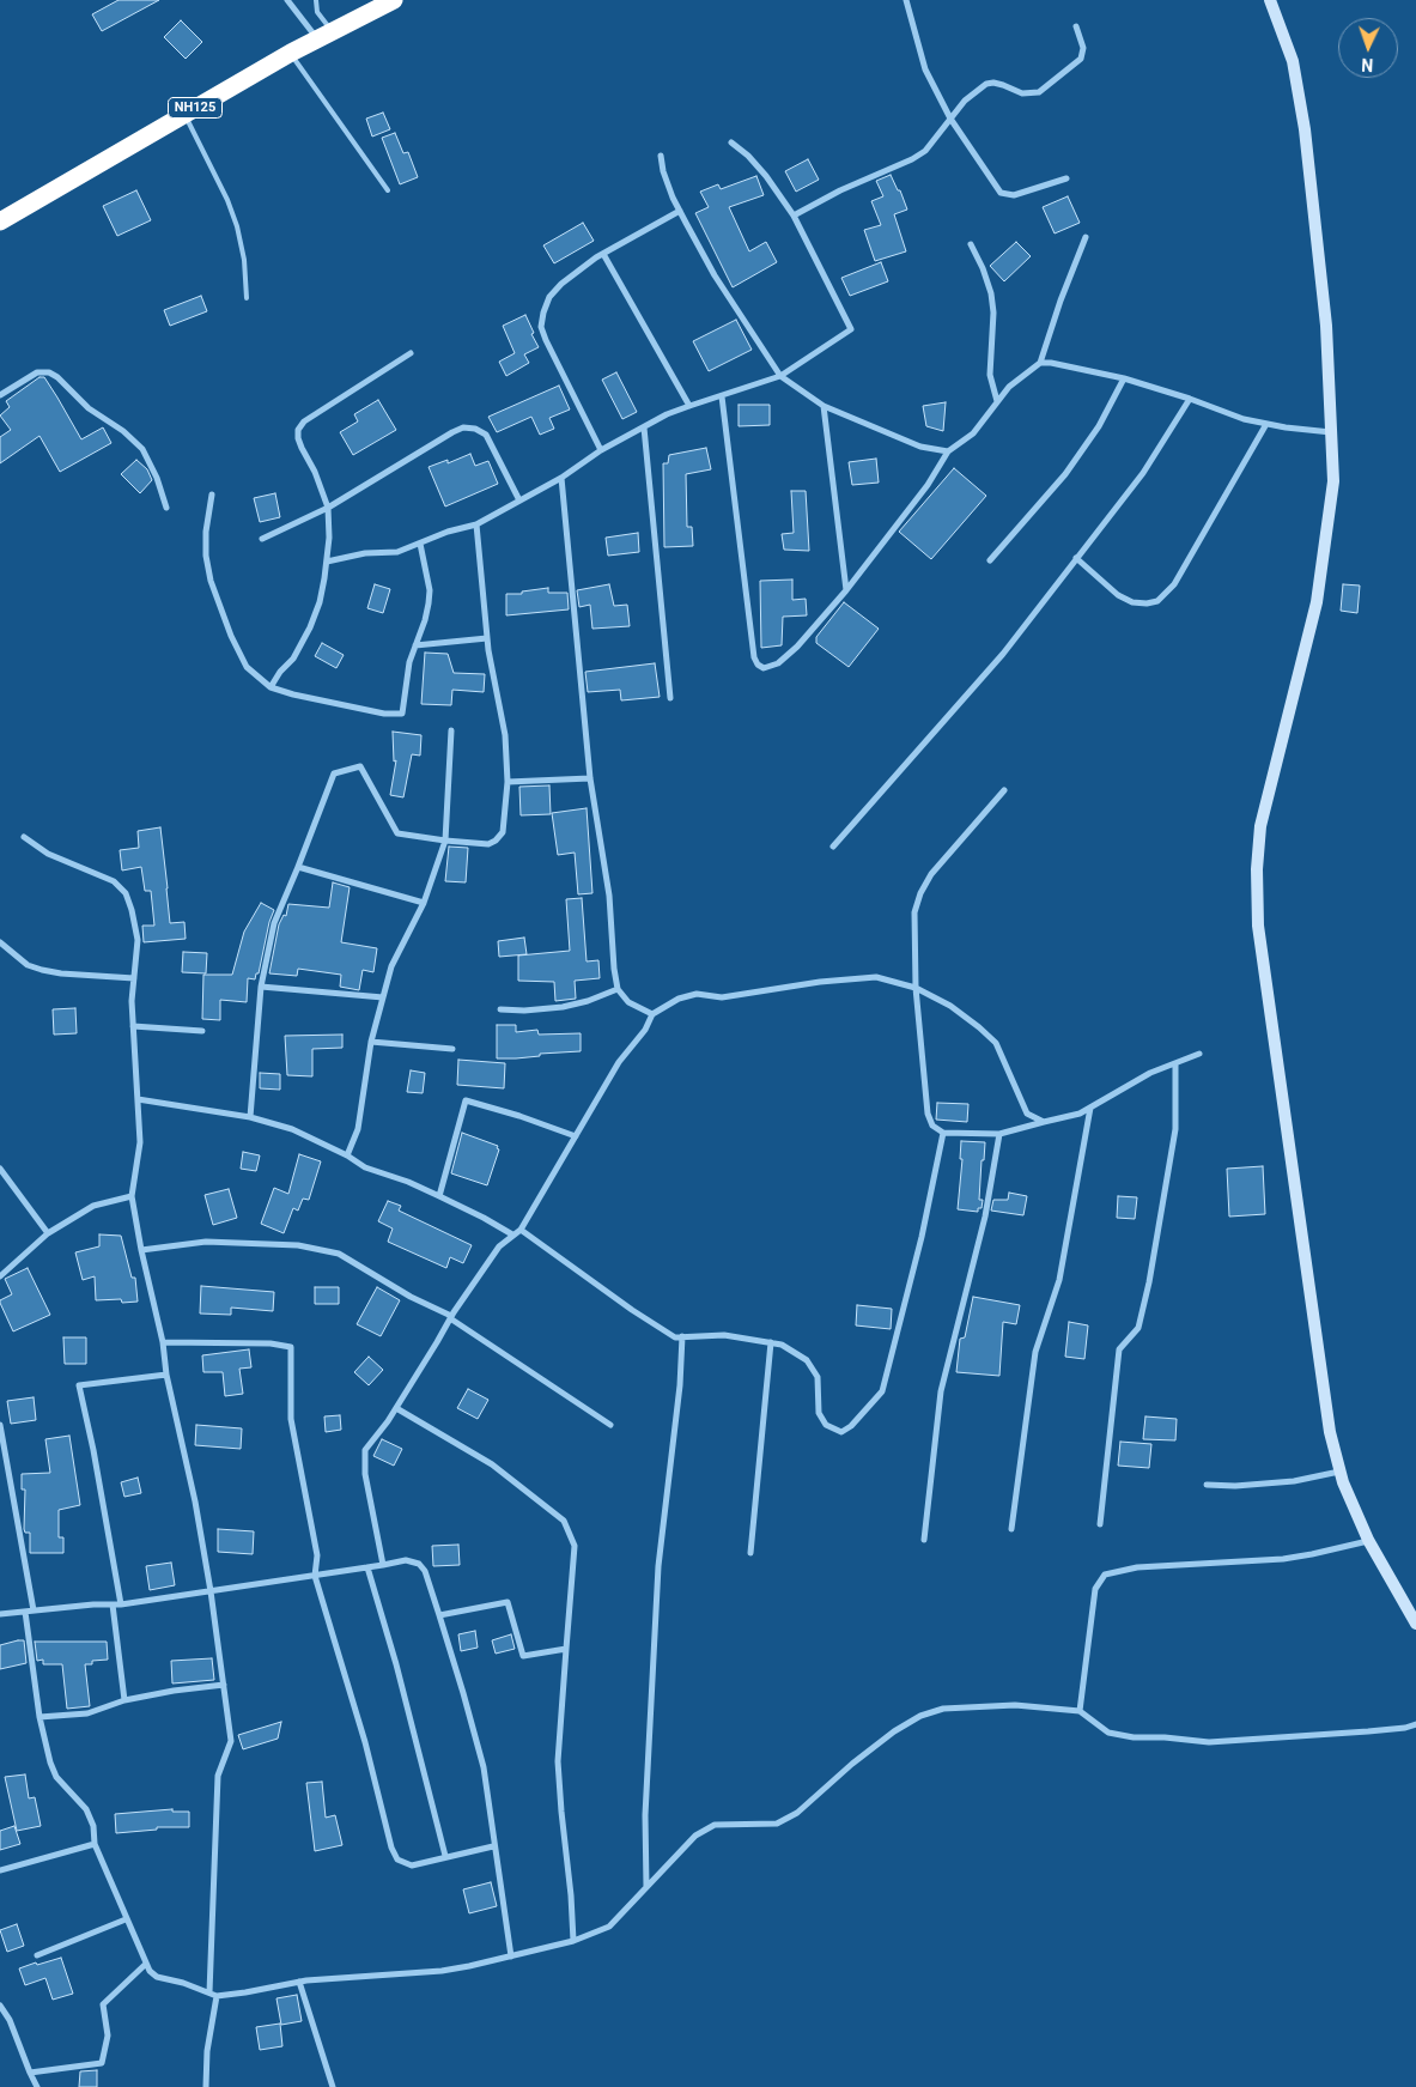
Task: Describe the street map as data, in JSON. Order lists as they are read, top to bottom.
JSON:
{
  "streets": {
    "highway": ["NH125"]
  },
  "north": "bottom"
}
